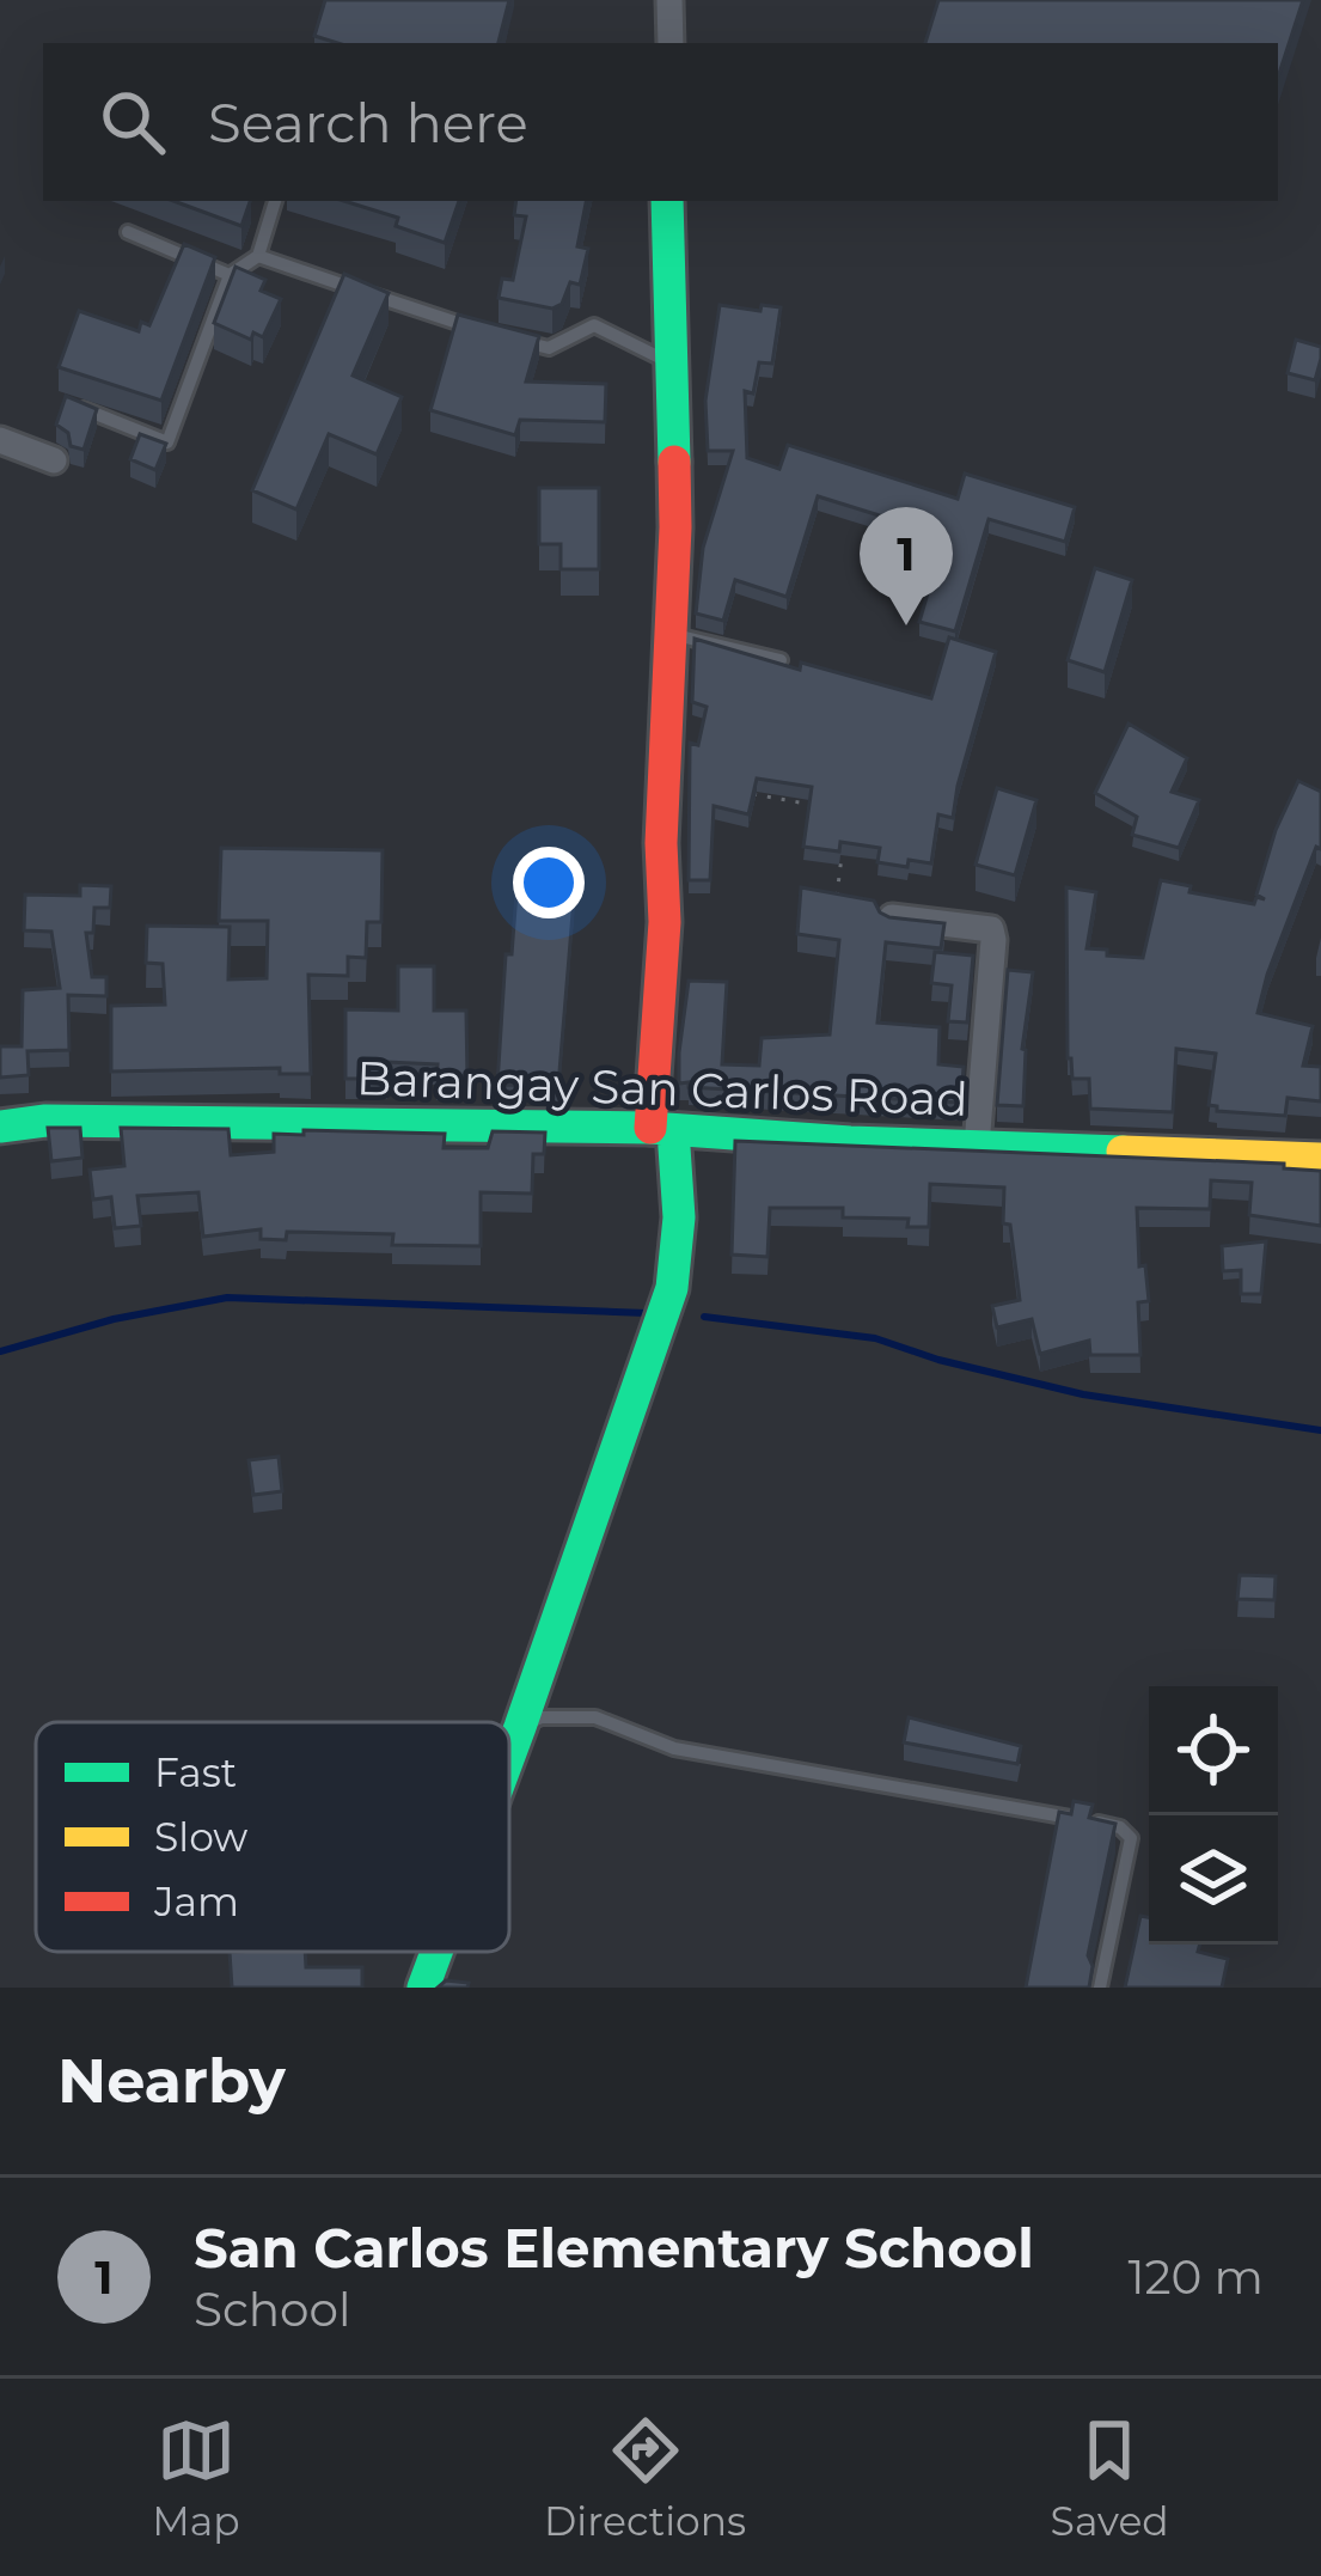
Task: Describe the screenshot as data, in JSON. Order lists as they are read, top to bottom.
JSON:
{
  "streets": {
    "street": ["Barangay San Carlos Road"]
  },
  "legend": ["Fast", "Slow", "Jam"],
  "page": {
    "search": "Search here",
    "pins": "1",
    "heading": "Nearby",
    "list": [
      {
        "mark": "1",
        "name": "San Carlos Elementary School",
        "note": "School",
        "value": "120 m"
      }
    ],
    "nav": ["Map", "Directions", "Saved"]
  }
}
